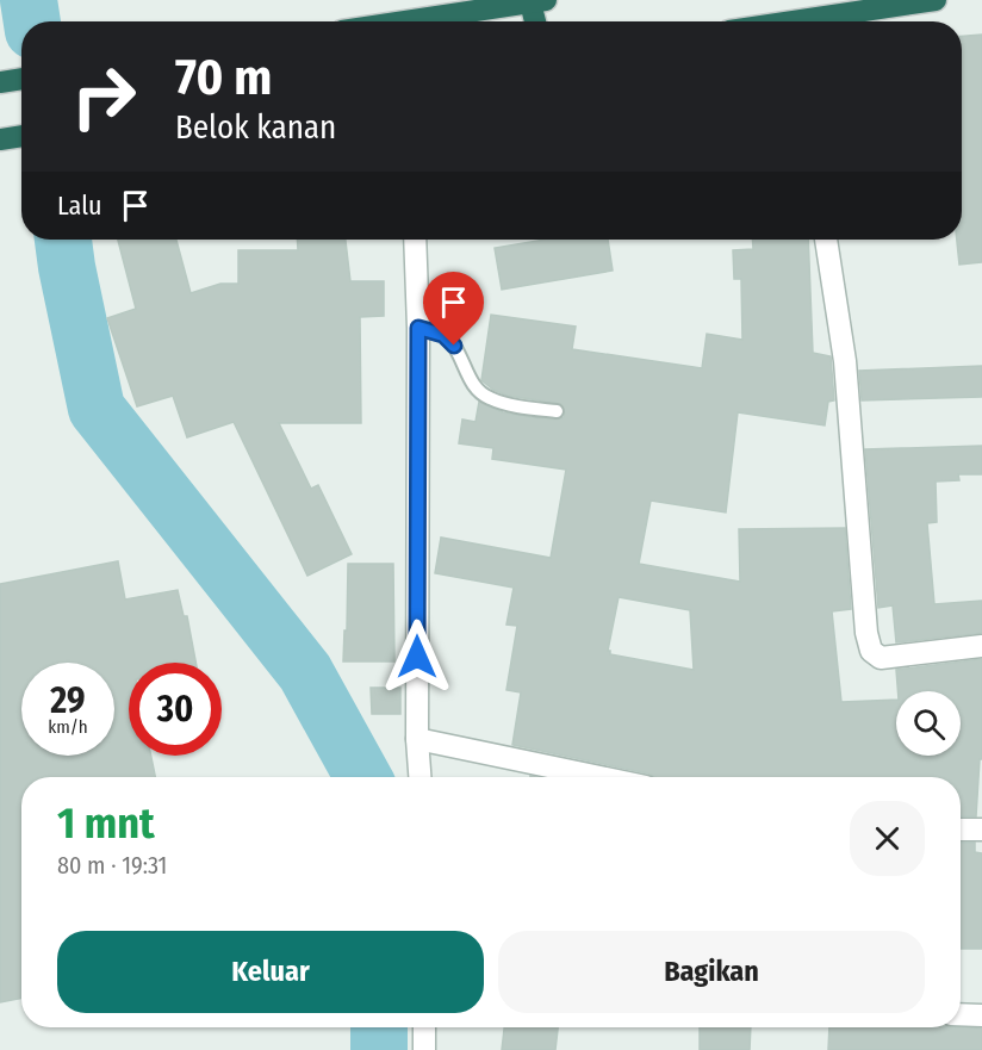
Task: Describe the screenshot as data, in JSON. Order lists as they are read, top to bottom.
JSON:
{
  "page": {
    "turn": ["70 m", "Belok kanan"],
    "then": "Lalu",
    "speed": "29 km/h",
    "limit": "30",
    "heading": ["1 mnt", "80 m · 19:31"],
    "buttons": ["Keluar", "Bagikan"]
  }
}
